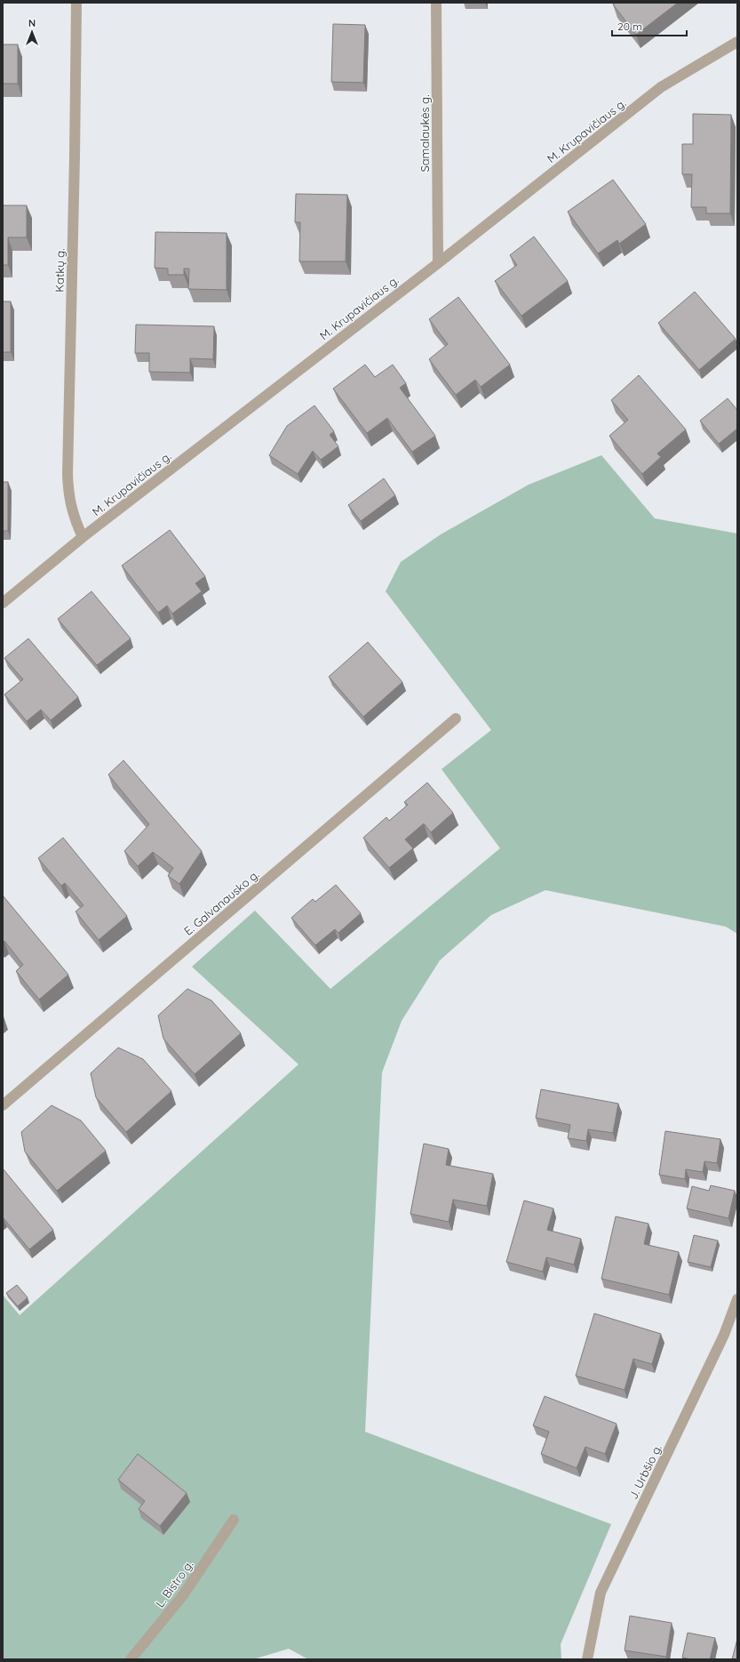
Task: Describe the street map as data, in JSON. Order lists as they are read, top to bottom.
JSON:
{
  "streets": {
    "street": [
      "M. Krupavičiaus g.",
      "Samalaukės g.",
      "Katkų g.",
      "E. Galvanausko g.",
      "J. Urbšio g.",
      "L. Bistro g."
    ]
  },
  "crossings": [
    ["M. Krupavičiaus g.", "Samalaukės g."],
    ["M. Krupavičiaus g.", "Katkų g."]
  ],
  "scale_bar": "20 m",
  "north": "top"
}
